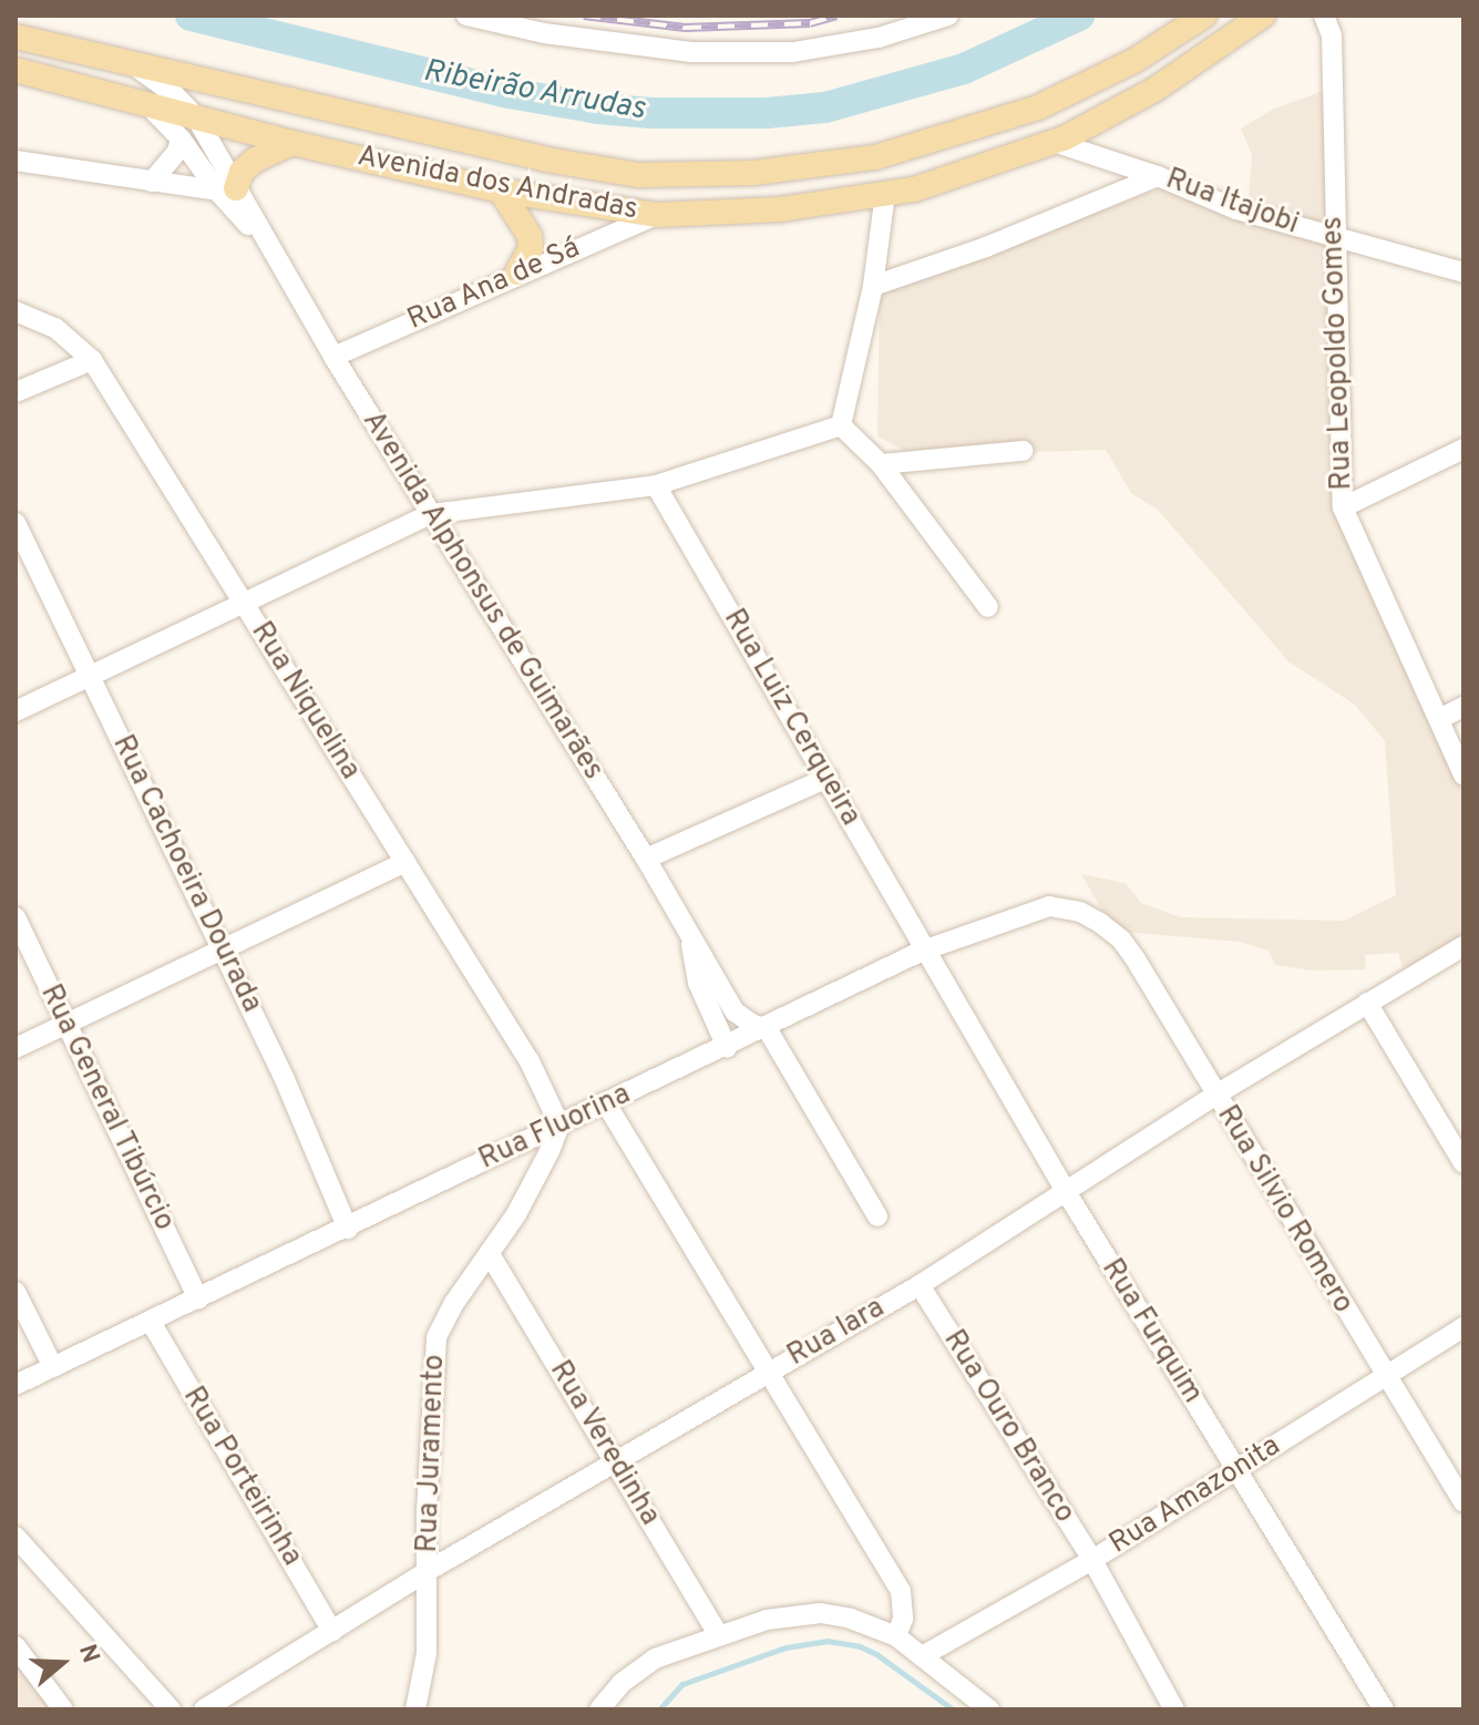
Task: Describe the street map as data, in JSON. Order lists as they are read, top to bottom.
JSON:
{
  "streets": {
    "main road": ["Avenida dos Andradas"],
    "street": [
      "Rua Itajobi",
      "Rua Ana de Sá",
      "Rua Leopoldo Gomes",
      "Avenida Alphonsus de Guimarães",
      "Rua Niquelina",
      "Rua Luiz Cerqueira",
      "Rua Cachoeira Dourada",
      "Rua General Tibúrcio",
      "Rua Fluorina",
      "Rua Silvio Romero",
      "Rua Furquim",
      "Rua Iara",
      "Rua Ouro Branco",
      "Rua Veredinha",
      "Rua Juramento",
      "Rua Porteirinha",
      "Rua Amazonita"
    ]
  },
  "crossings": [
    ["Avenida dos Andradas", "Rua Itajobi"],
    ["Avenida dos Andradas", "Rua Ana de Sá"],
    ["Avenida dos Andradas", "Avenida Alphonsus de Guimarães"],
    ["Rua Itajobi", "Rua Leopoldo Gomes"],
    ["Rua Ana de Sá", "Avenida Alphonsus de Guimarães"],
    ["Avenida Alphonsus de Guimarães", "Rua Fluorina"],
    ["Rua Niquelina", "Rua Fluorina"],
    ["Rua Niquelina", "Rua Juramento"],
    ["Rua Luiz Cerqueira", "Rua Fluorina"],
    ["Rua Luiz Cerqueira", "Rua Furquim"],
    ["Rua Cachoeira Dourada", "Rua Fluorina"],
    ["Rua General Tibúrcio", "Rua Fluorina"],
    ["Rua Fluorina", "Rua Silvio Romero"],
    ["Rua Fluorina", "Rua Furquim"],
    ["Rua Fluorina", "Rua Juramento"],
    ["Rua Fluorina", "Rua Porteirinha"],
    ["Rua Silvio Romero", "Rua Iara"],
    ["Rua Silvio Romero", "Rua Amazonita"],
    ["Rua Furquim", "Rua Iara"],
    ["Rua Furquim", "Rua Amazonita"],
    ["Rua Iara", "Rua Ouro Branco"],
    ["Rua Iara", "Rua Veredinha"],
    ["Rua Iara", "Rua Juramento"],
    ["Rua Iara", "Rua Porteirinha"],
    ["Rua Ouro Branco", "Rua Amazonita"],
    ["Rua Veredinha", "Rua Juramento"]
  ],
  "water": ["Ribeirão Arrudas"],
  "north": "right"
}
